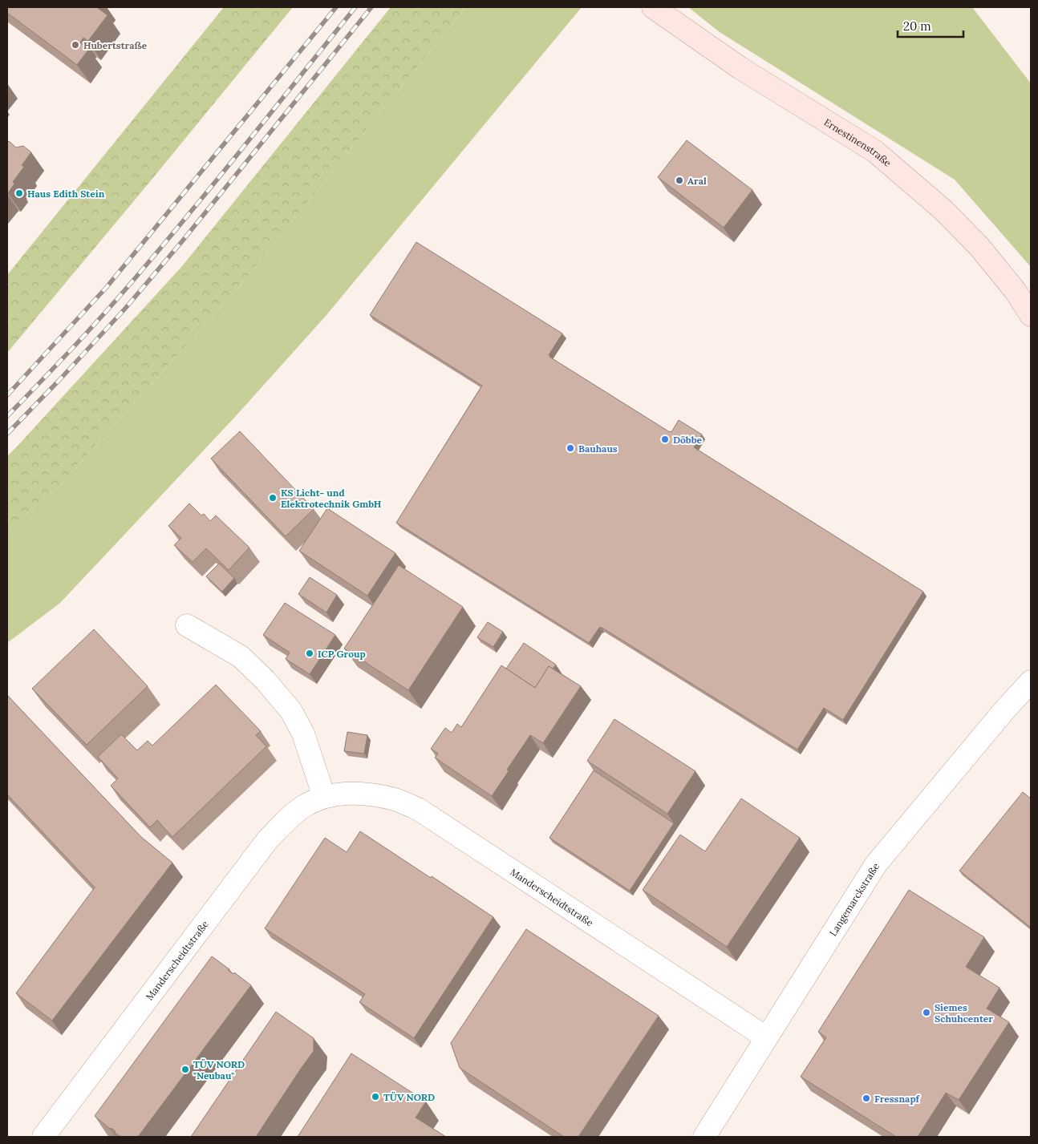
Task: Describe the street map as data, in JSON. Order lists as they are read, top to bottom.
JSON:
{
  "streets": {
    "main road": ["Ernestinenstraße"],
    "street": ["Manderscheidtstraße", "Langemarckstraße"]
  },
  "crossings": [
    ["Manderscheidtstraße", "Langemarckstraße"]
  ],
  "places": [
    "Hubertstraße",
    "Aral",
    "Haus Edith Stein",
    "Döbbe",
    "Bauhaus",
    "KS Licht- und Elektrotechnik GmbH",
    "ICP Group",
    "Siemes Schuhcenter",
    "TÜV NORD \"Neubau\"",
    "TÜV NORD",
    "Fressnapf"
  ],
  "scale_bar": "20 m"
}
